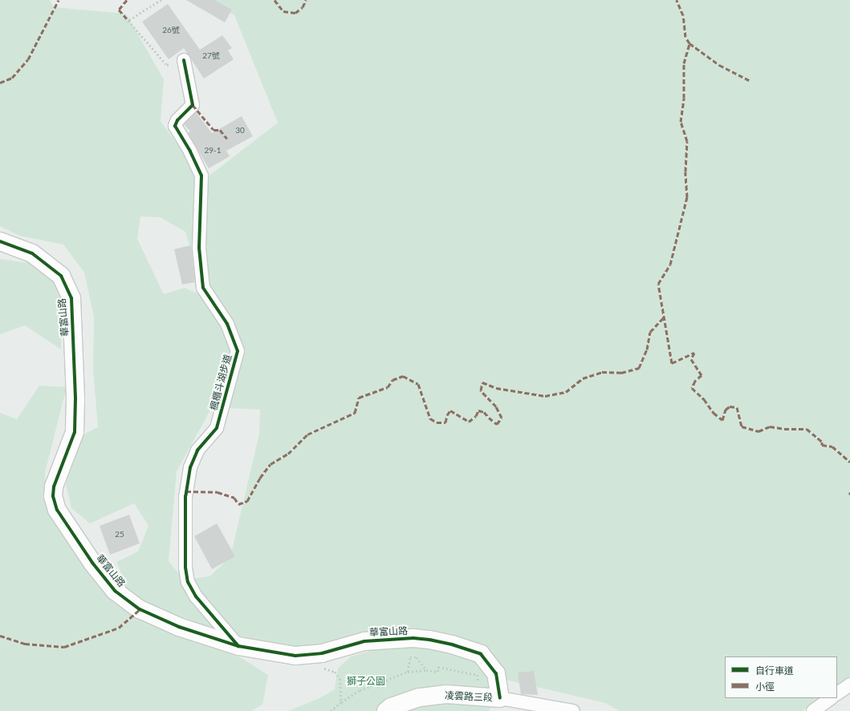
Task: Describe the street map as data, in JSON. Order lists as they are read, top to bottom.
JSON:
{
  "streets": {
    "street": ["華富山路", "楓櫃斗湖步道", "凌雲路三段"]
  },
  "crossings": [
    ["華富山路", "楓櫃斗湖步道"],
    ["華富山路", "凌雲路三段"]
  ],
  "parks": ["獅子公園"],
  "house_numbers": [
    "26號",
    "27號",
    "30",
    "29-1",
    "25"
  ],
  "legend": ["自行車道", "小徑"]
}
